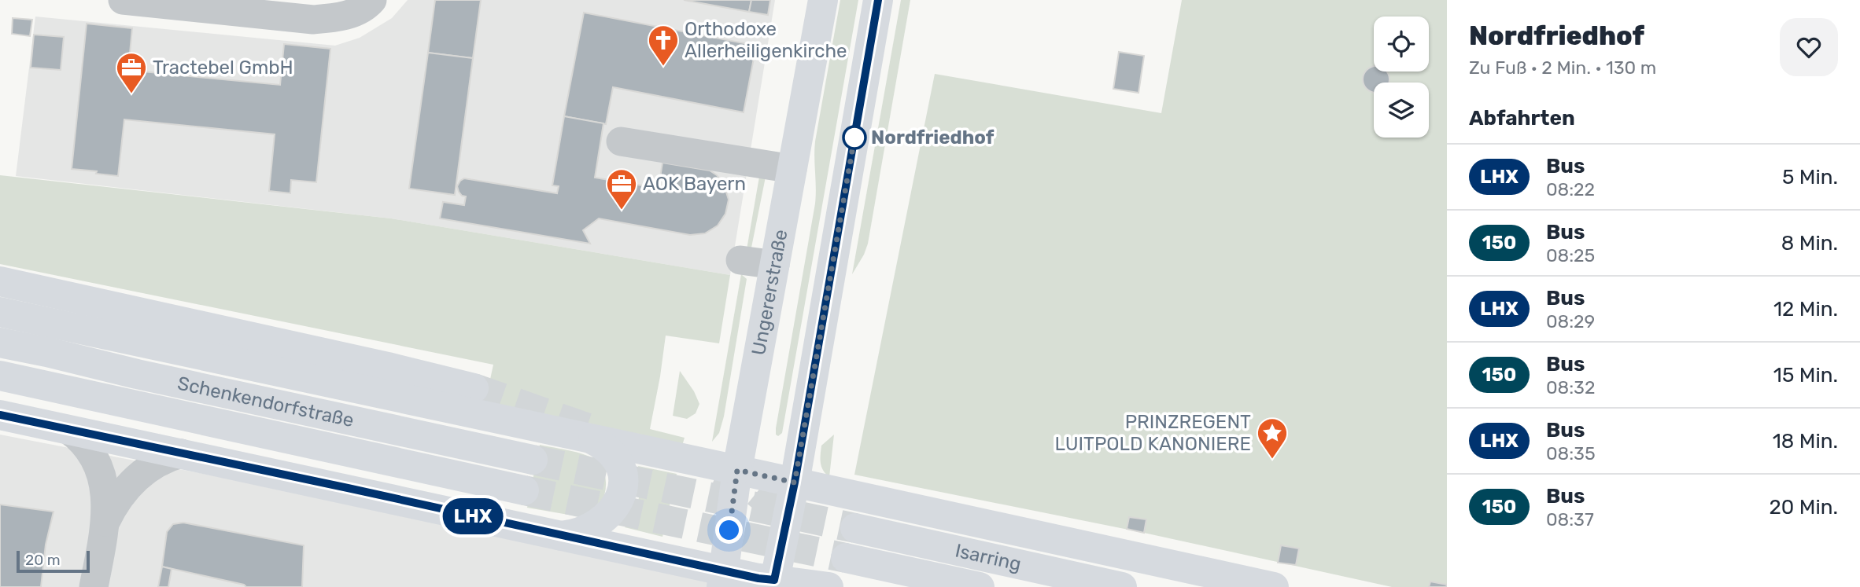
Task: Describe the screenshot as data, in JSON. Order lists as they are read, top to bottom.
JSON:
{
  "streets": {
    "main road": ["Ungererstraße", "Schenkendorfstraße", "Isarring"]
  },
  "places": {
    "church": ["Orthodoxe Allerheiligenkirche"],
    "office": ["Tractebel GmbH", "AOK Bayern"],
    "other": ["Nordfriedhof"],
    "place": ["PRINZREGENT LUITPOLD KANONIERE"]
  },
  "lines": ["bus line LHX"],
  "scale_bar": "20 m",
  "page": {
    "on_map": "LHX",
    "heading": [
      ["Nordfriedhof", "Zu Fuß · 2 Min. · 130 m"],
      "Abfahrten"
    ],
    "list": [
      {
        "mark": "LHX",
        "name": "Bus",
        "note": "08:22",
        "value": "5 Min."
      },
      {
        "mark": "150",
        "name": "Bus",
        "note": "08:25",
        "value": "8 Min."
      },
      {
        "mark": "LHX",
        "name": "Bus",
        "note": "08:29",
        "value": "12 Min."
      },
      {
        "mark": "150",
        "name": "Bus",
        "note": "08:32",
        "value": "15 Min."
      },
      {
        "mark": "LHX",
        "name": "Bus",
        "note": "08:35",
        "value": "18 Min."
      },
      {
        "mark": "150",
        "name": "Bus",
        "note": "08:37",
        "value": "20 Min."
      }
    ],
    "scale": "20 m"
  }
}
